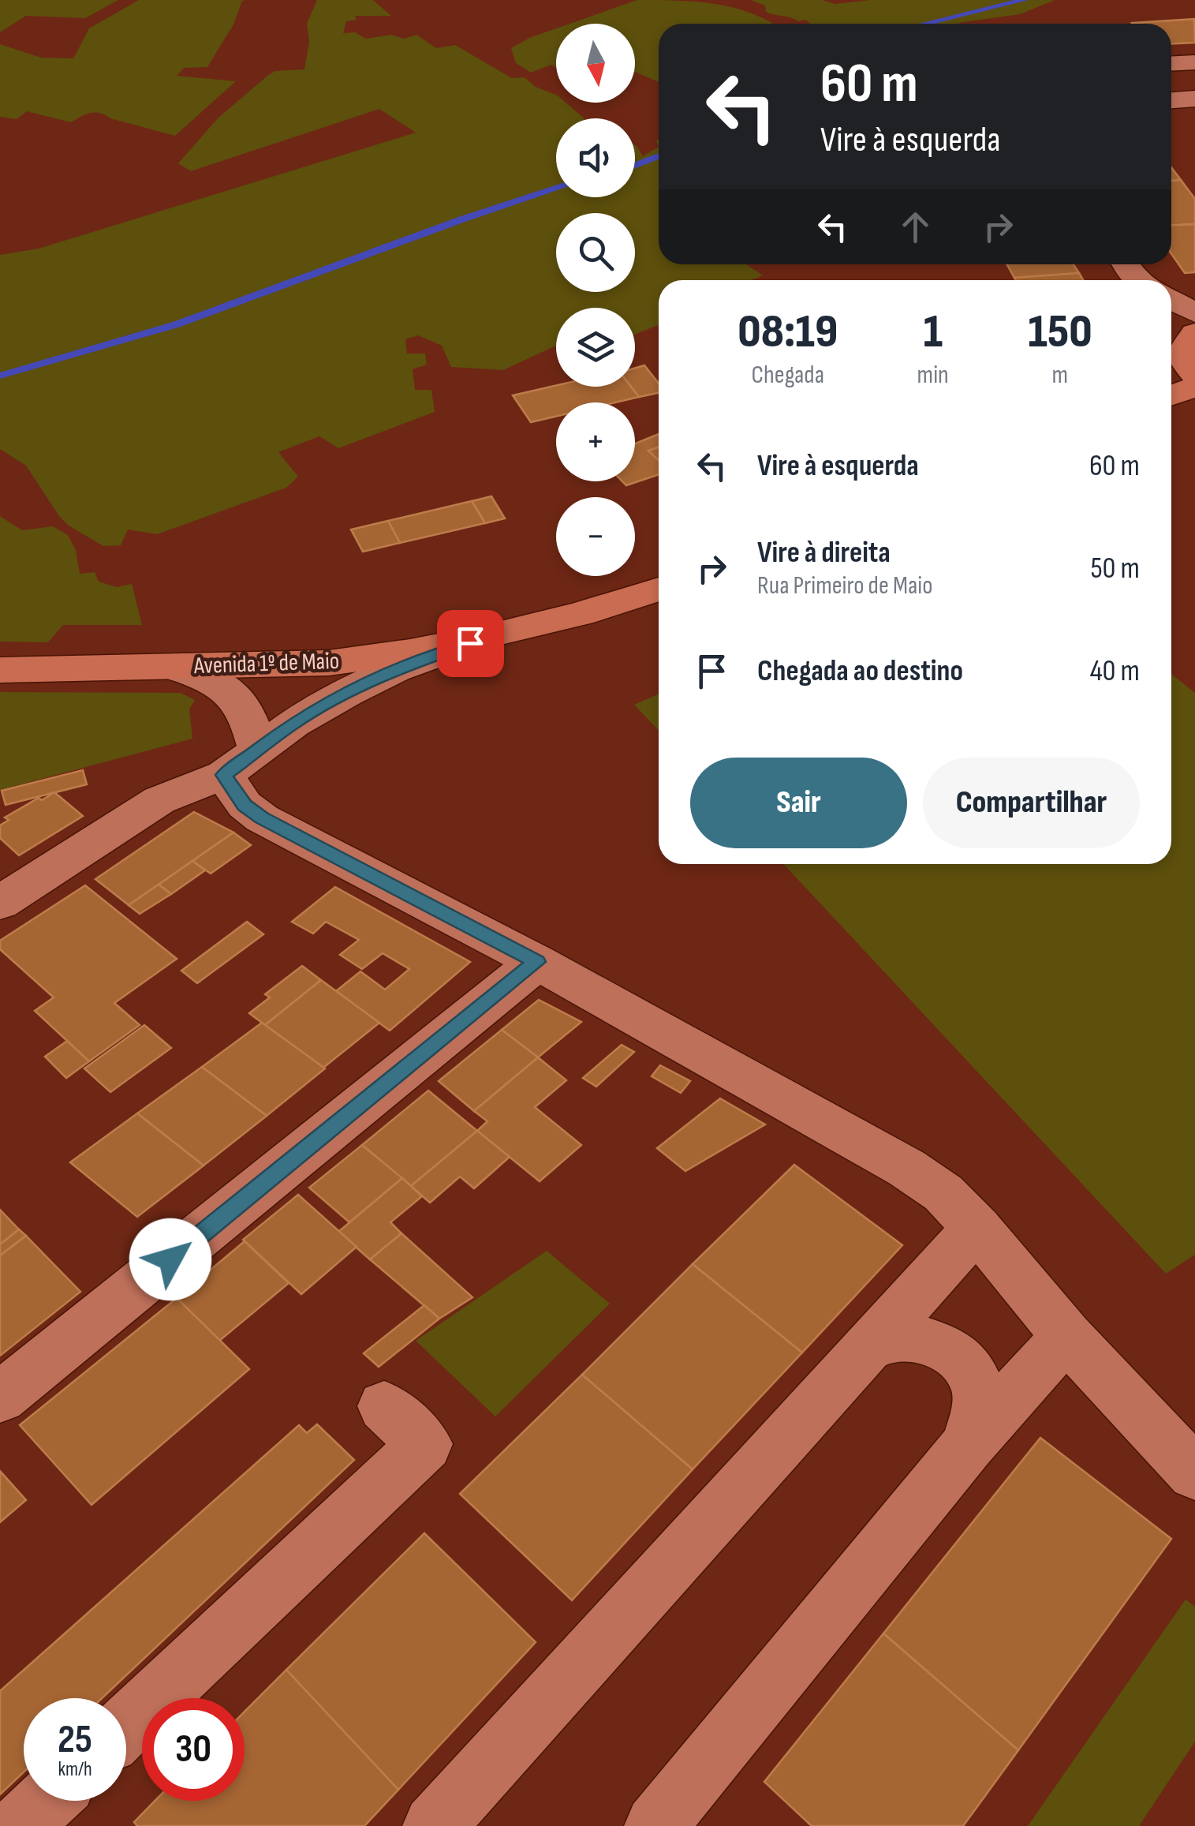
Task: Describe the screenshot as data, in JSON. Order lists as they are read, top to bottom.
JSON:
{
  "streets": {
    "main road": ["Avenida 1º de Maio"]
  },
  "north": "bottom",
  "page": {
    "map_buttons": ["+", "−"],
    "turn": ["60 m", "Vire à esquerda"],
    "eta": [
      "08:19",
      "Chegada",
      "1",
      "min",
      "150",
      "m"
    ],
    "list": [
      {
        "name": "Vire à esquerda",
        "value": "60 m"
      },
      {
        "name": "Vire à direita",
        "note": "Rua Primeiro de Maio",
        "value": "50 m"
      },
      {
        "name": "Chegada ao destino",
        "value": "40 m"
      }
    ],
    "buttons": ["Sair", "Compartilhar"],
    "speed": "25 km/h",
    "limit": "30"
  }
}
